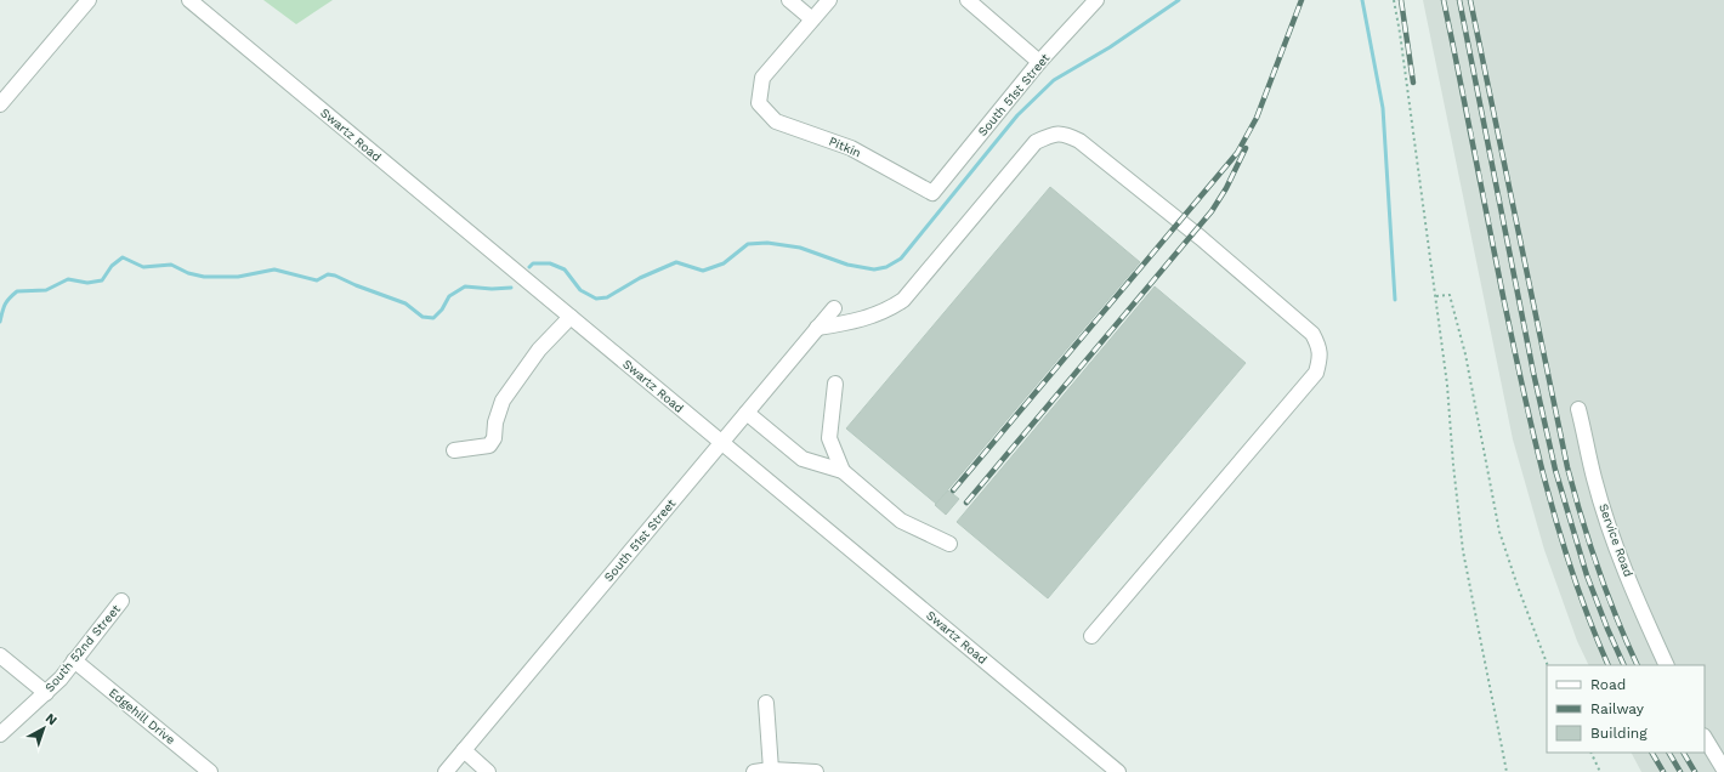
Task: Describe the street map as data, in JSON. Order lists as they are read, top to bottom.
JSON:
{
  "streets": {
    "street": [
      "South 51st Street",
      "Swartz Road",
      "Pitkin",
      "Service Road",
      "South 52nd Street",
      "Edgehill Drive"
    ]
  },
  "crossings": [
    ["South 51st Street", "Swartz Road"],
    ["South 51st Street", "Pitkin"],
    ["South 52nd Street", "Edgehill Drive"]
  ],
  "legend": ["Road", "Railway", "Building"],
  "north": "top right"
}
